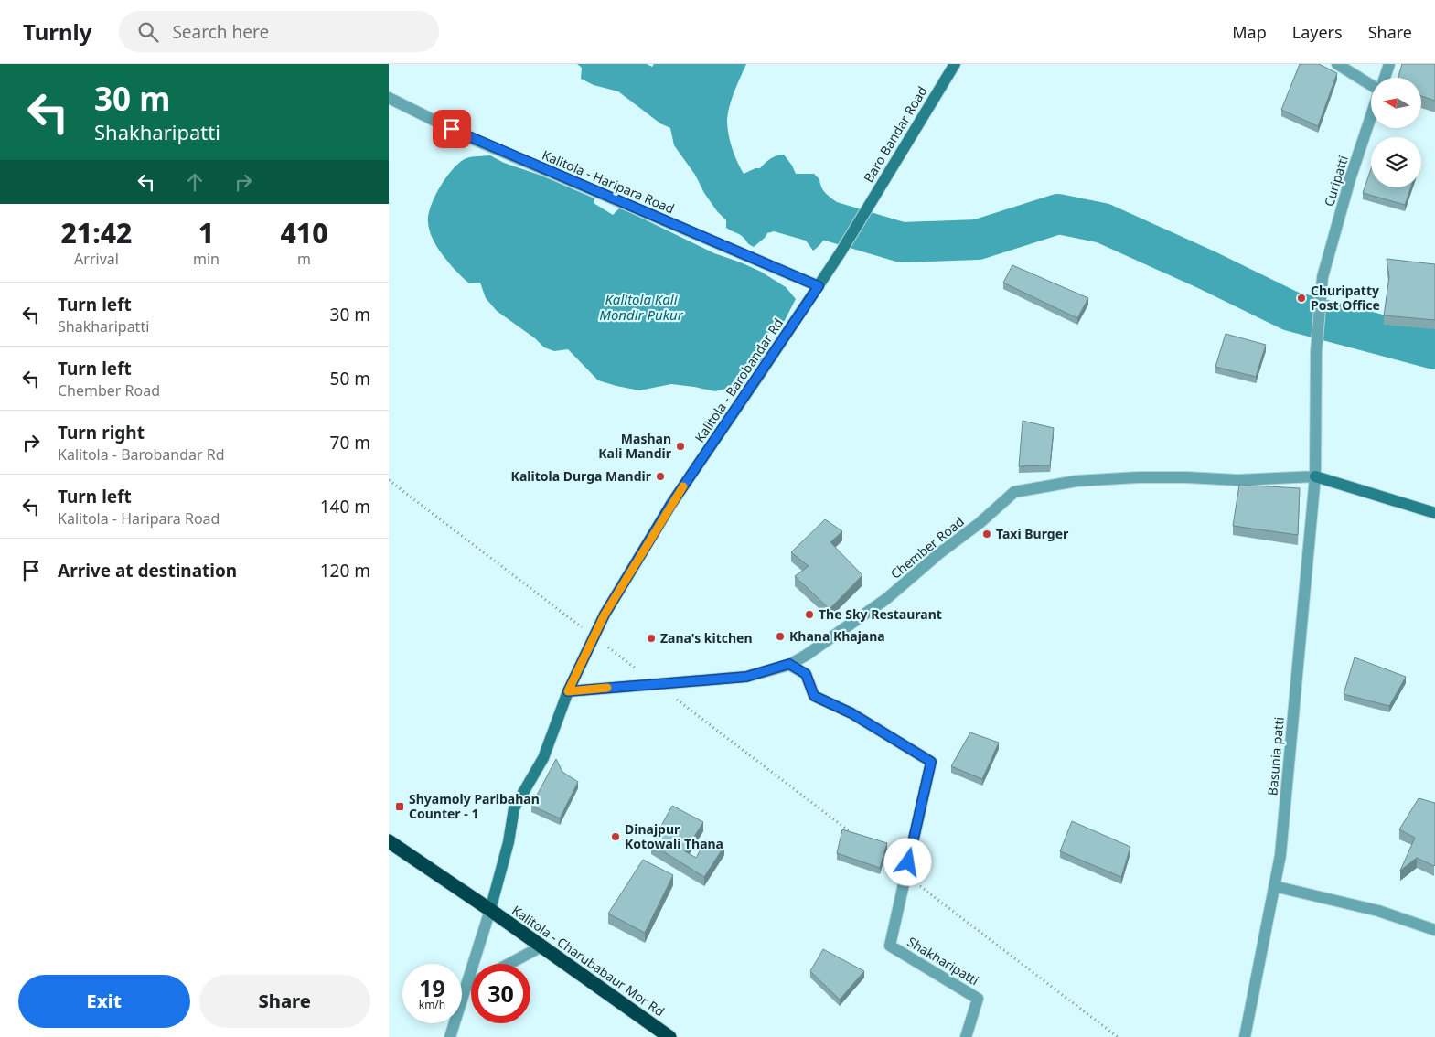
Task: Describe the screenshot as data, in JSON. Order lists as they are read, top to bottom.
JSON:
{
  "streets": {
    "highway": ["Kalitola - Charubabaur Mor Rd"],
    "street": [
      "Baro Bandar Road",
      "Curipatti",
      "Kalitola - Haripara Road",
      "Kalitola - Barobandar Rd",
      "Chember Road",
      "Basunia patti",
      "Shakharipatti"
    ]
  },
  "crossings": [
    ["Baro Bandar Road", "Kalitola - Barobandar Rd"],
    ["Curipatti", "Basunia patti"],
    ["Kalitola - Haripara Road", "Kalitola - Barobandar Rd"],
    ["Kalitola - Barobandar Rd", "Chember Road"],
    ["Kalitola - Barobandar Rd", "Kalitola - Charubabaur Mor Rd"],
    ["Chember Road", "Basunia patti"],
    ["Chember Road", "Shakharipatti"]
  ],
  "water": ["Kalitola Kali Mondir Pukur"],
  "places": {
    "other": [
      "Churipatty Post Office",
      "Mashan Kali Mandir",
      "Kalitola Durga Mandir",
      "Taxi Burger",
      "The Sky Restaurant",
      "Khana Khajana",
      "Zana's kitchen",
      "Dinajpur Kotowali Thana"
    ],
    "transit": ["Shyamoly Paribahan Counter - 1"]
  },
  "north": "left",
  "page": {
    "header": "Turnly",
    "search": "Search here",
    "nav": ["Map", "Layers", "Share"],
    "turn": ["30 m", "Shakharipatti"],
    "eta": [
      "21:42",
      "Arrival",
      "1",
      "min",
      "410",
      "m"
    ],
    "list": [
      {
        "name": "Turn left",
        "note": "Shakharipatti",
        "value": "30 m"
      },
      {
        "name": "Turn left",
        "note": "Chember Road",
        "value": "50 m"
      },
      {
        "name": "Turn right",
        "note": "Kalitola - Barobandar Rd",
        "value": "70 m"
      },
      {
        "name": "Turn left",
        "note": "Kalitola - Haripara Road",
        "value": "140 m"
      },
      {
        "name": "Arrive at destination",
        "value": "120 m"
      }
    ],
    "speed": "19 km/h",
    "limit": "30",
    "buttons": ["Exit", "Share"]
  }
}
